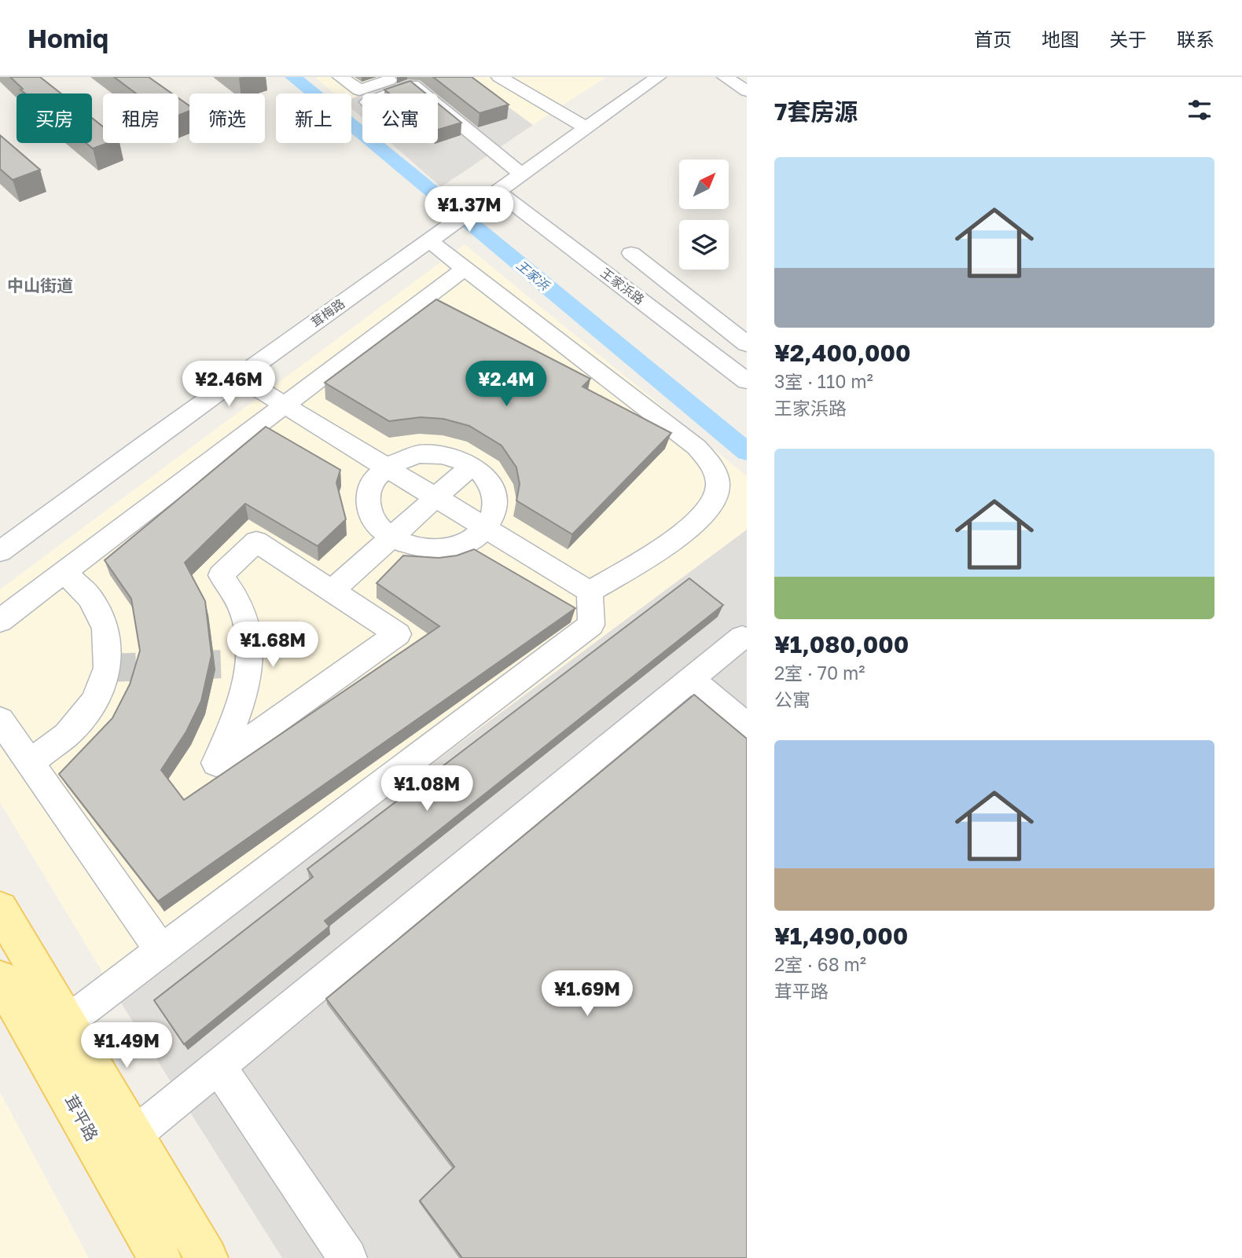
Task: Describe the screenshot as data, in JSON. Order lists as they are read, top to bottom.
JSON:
{
  "streets": {
    "main road": ["茸平路"],
    "street": ["王家浜路", "茸梅路"]
  },
  "crossings": [
    ["王家浜路", "茸梅路"]
  ],
  "districts": ["中山街道"],
  "water": ["王家浜"],
  "north": "top right",
  "page": {
    "header": "Homiq",
    "nav": [
      "首页",
      "地图",
      "关于",
      "联系"
    ],
    "heading": "7套房源",
    "chip": [
      "买房",
      "租房",
      "筛选",
      "新上",
      "公寓"
    ],
    "list": [
      {
        "name": "¥2,400,000",
        "note": "3室 · 110 m² · 王家浜路"
      },
      {
        "name": "¥1,080,000",
        "note": "2室 · 70 m² · 公寓"
      },
      {
        "name": "¥1,490,000",
        "note": "2室 · 68 m² · 茸平路"
      }
    ],
    "price": [
      "¥1.37M",
      "¥2.46M",
      "¥2.4M",
      "¥1.68M",
      "¥1.08M",
      "¥1.69M",
      "¥1.49M"
    ]
  }
}
